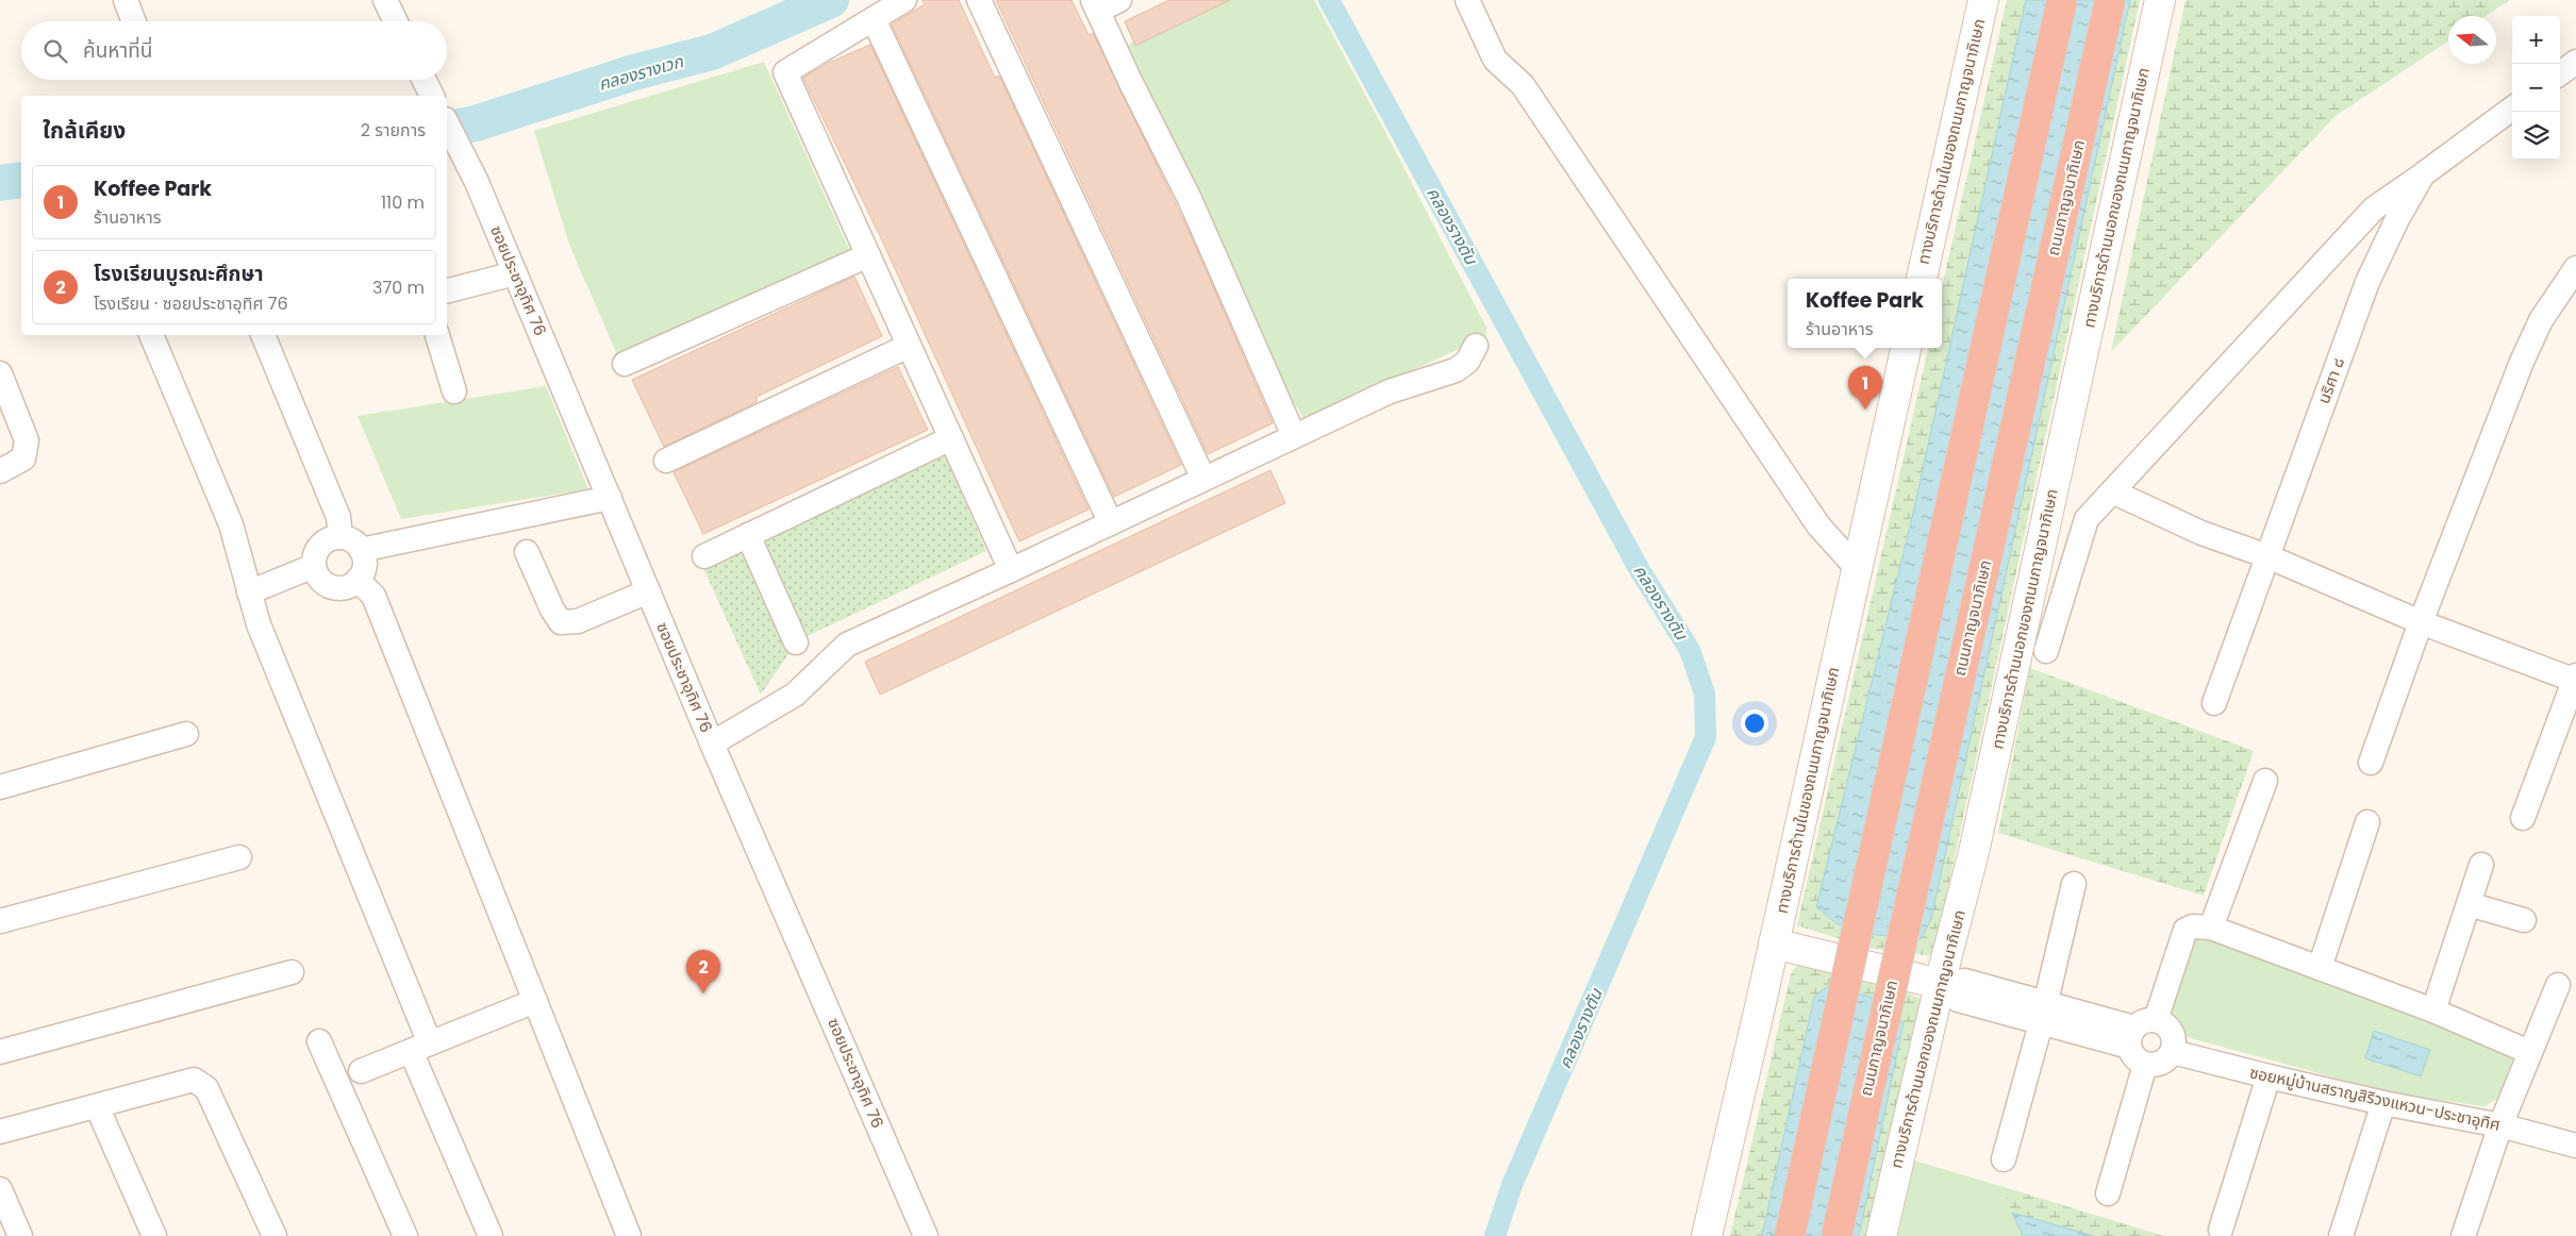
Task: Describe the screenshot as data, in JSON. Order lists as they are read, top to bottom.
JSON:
{
  "streets": {
    "highway": ["ถนนกาญจนาภิเษก"],
    "main road": ["ทางบริการด้านในของถนนกาญจนาภิเษก", "ทางบริการด้านนอกของถนนกาญจนาภิเษก"],
    "street": ["ซอยประชาอุทิศ 76", "นริศา ๘", "ซอยหมู่บ้านสราญสิริวงแหวน-ประชาอุทิศ"]
  },
  "water": ["คลองรางเวก", "คลองรางตัน"],
  "north": "left",
  "page": {
    "map_buttons": ["+", "−"],
    "search": "ค้นหาที่นี่",
    "heading": ["ใกล้เคียง", "2 รายการ"],
    "list": [
      {
        "mark": "1",
        "name": "Koffee Park",
        "note": "ร้านอาหาร",
        "value": "110 m"
      },
      {
        "mark": "2",
        "name": "โรงเรียนบูรณะศึกษา",
        "note": "โรงเรียน · ซอยประชาอุทิศ 76",
        "value": "370 m"
      }
    ],
    "popup": ["Koffee Park", "ร้านอาหาร"],
    "pins": ["1", "2"]
  }
}
